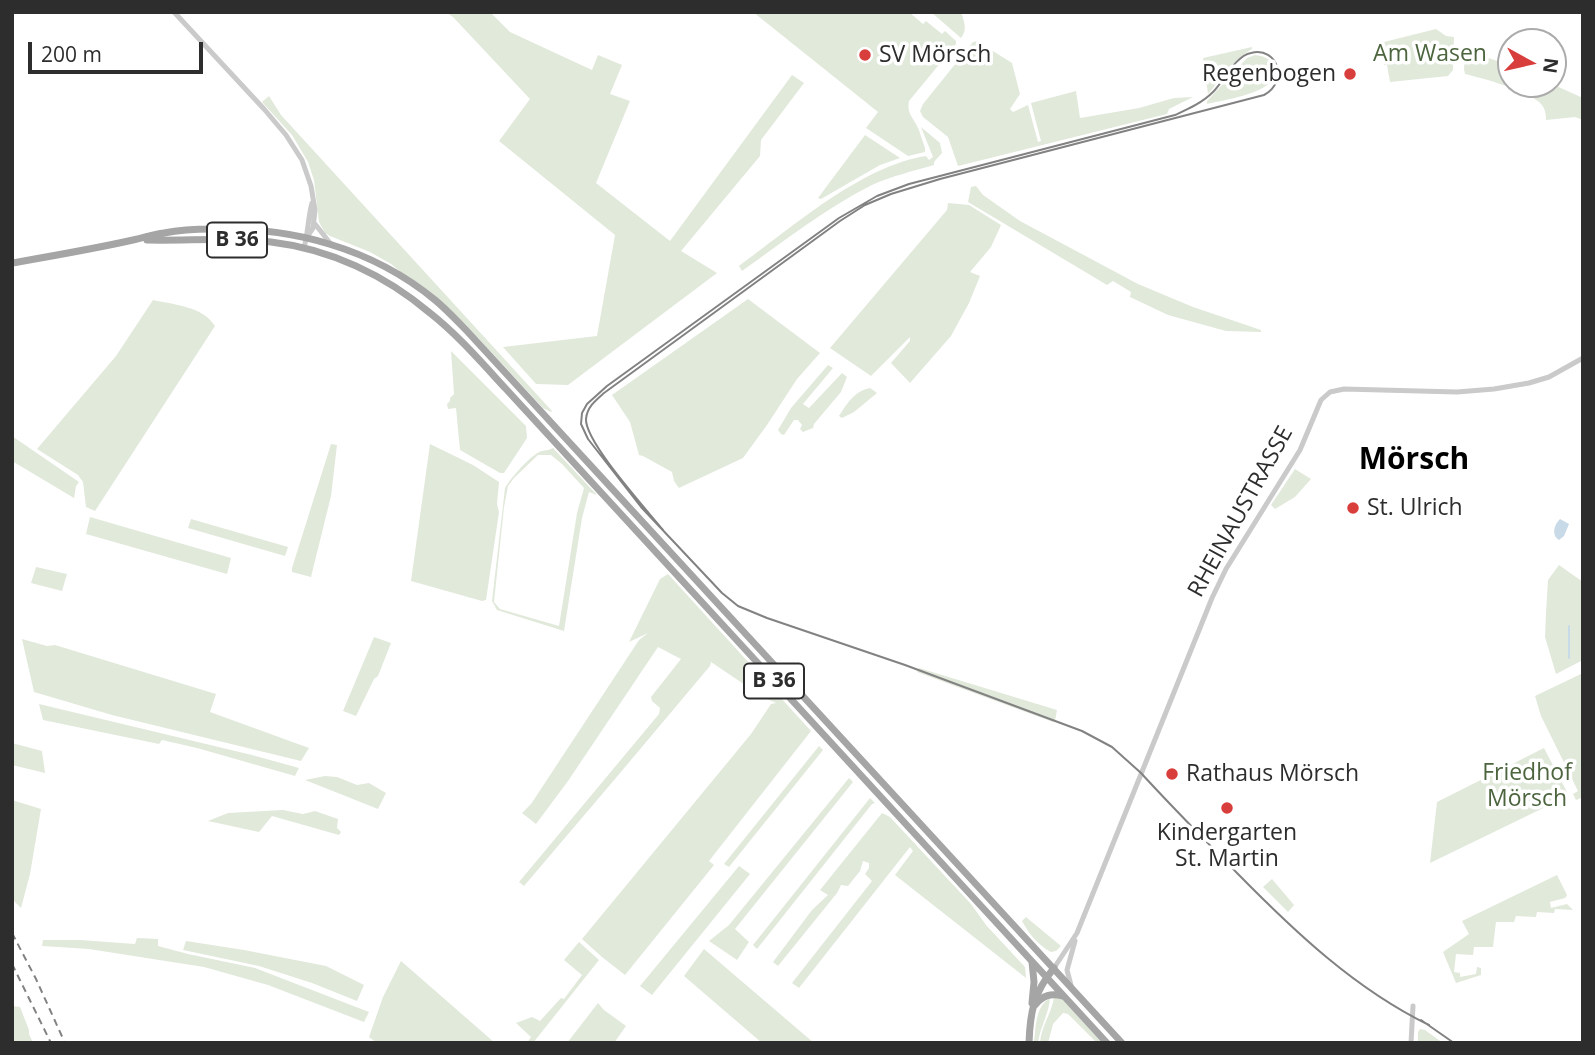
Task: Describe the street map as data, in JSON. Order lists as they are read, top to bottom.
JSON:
{
  "streets": {
    "main road": ["B 36"],
    "street": ["RHEINAUSTRASSE"]
  },
  "crossings": [
    ["B 36", "RHEINAUSTRASSE"]
  ],
  "districts": ["Mörsch"],
  "parks": ["Am Wasen", "Friedhof Mörsch"],
  "places": [
    "SV Mörsch",
    "Regenbogen",
    "St. Ulrich",
    "Rathaus Mörsch",
    "Kindergarten St. Martin"
  ],
  "scale_bar": "200 m",
  "north": "right"
}
